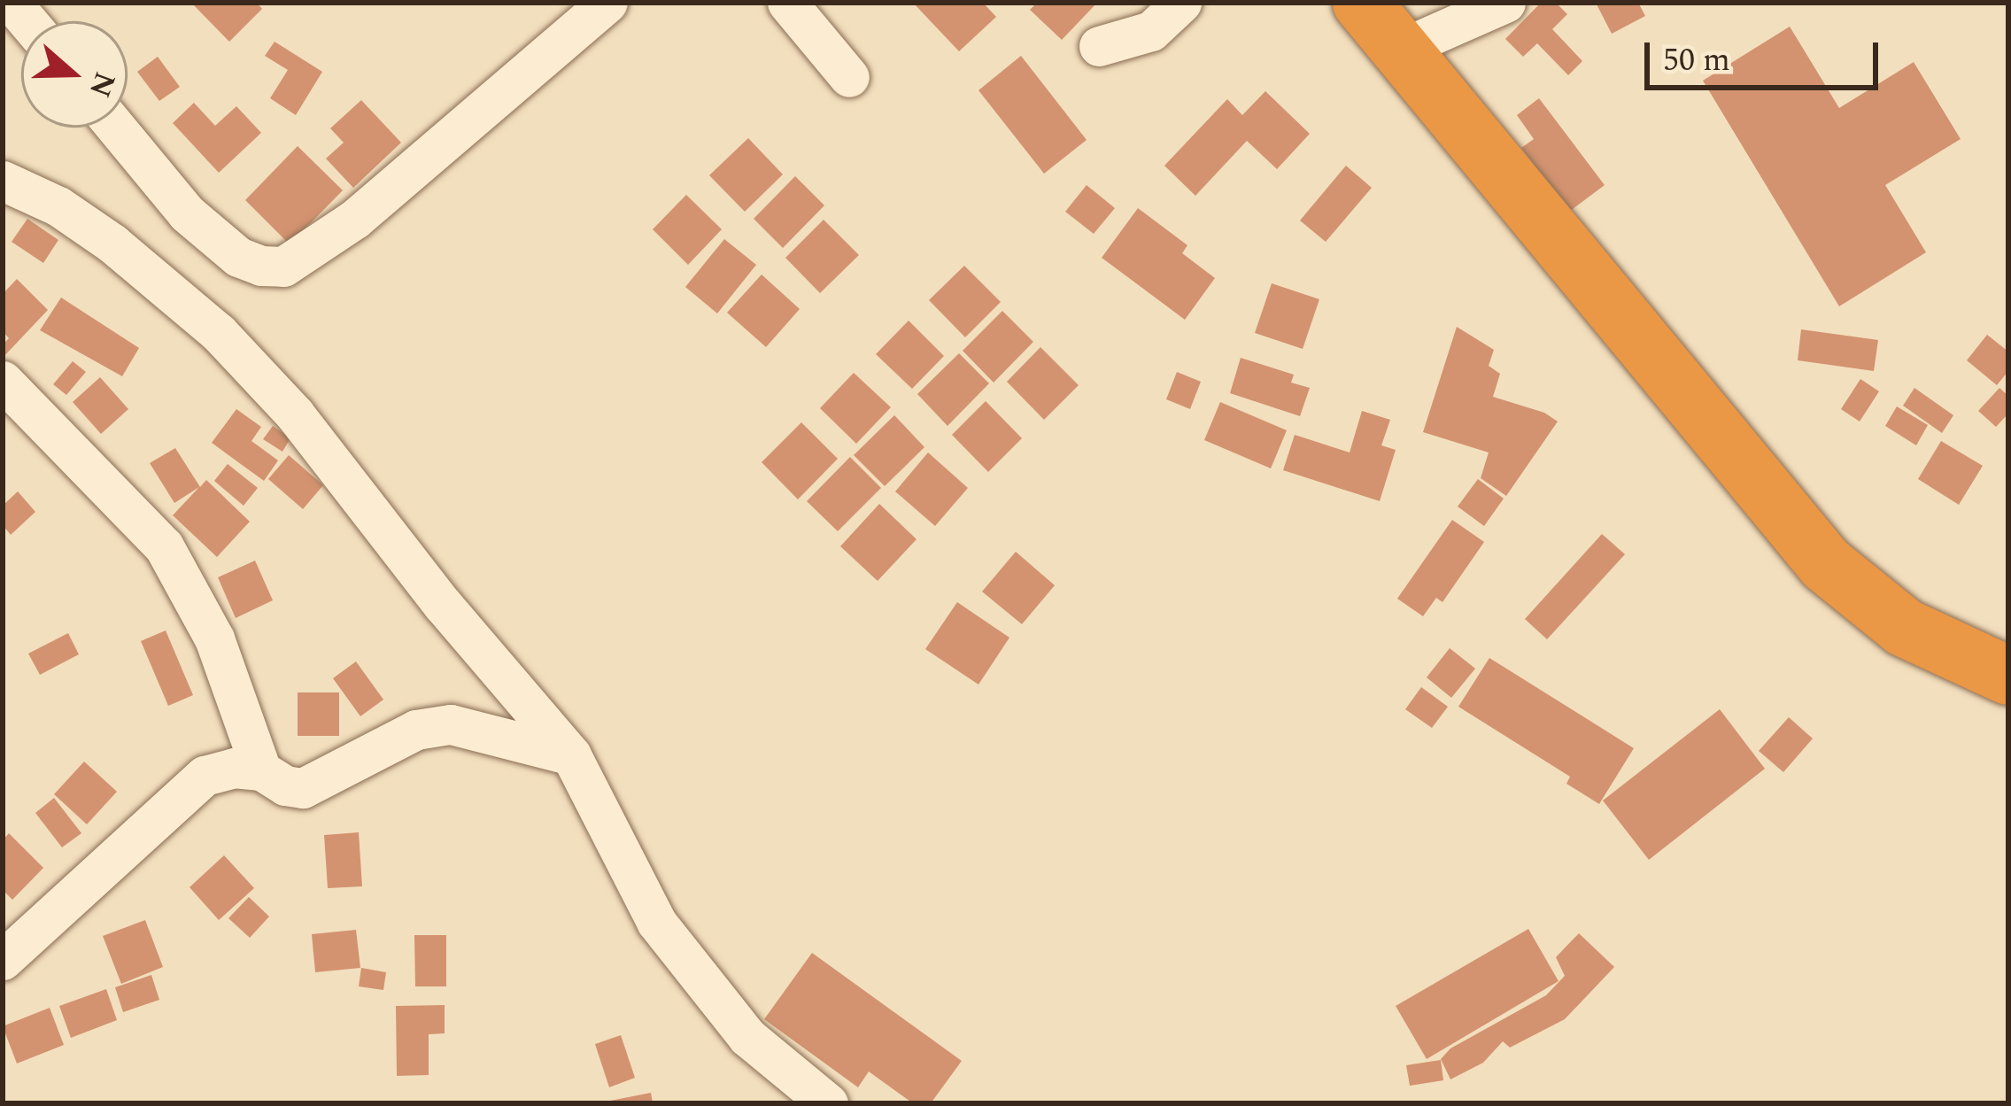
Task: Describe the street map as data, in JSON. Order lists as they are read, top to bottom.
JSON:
{
  "scale_bar": "50 m",
  "north": "right"
}
